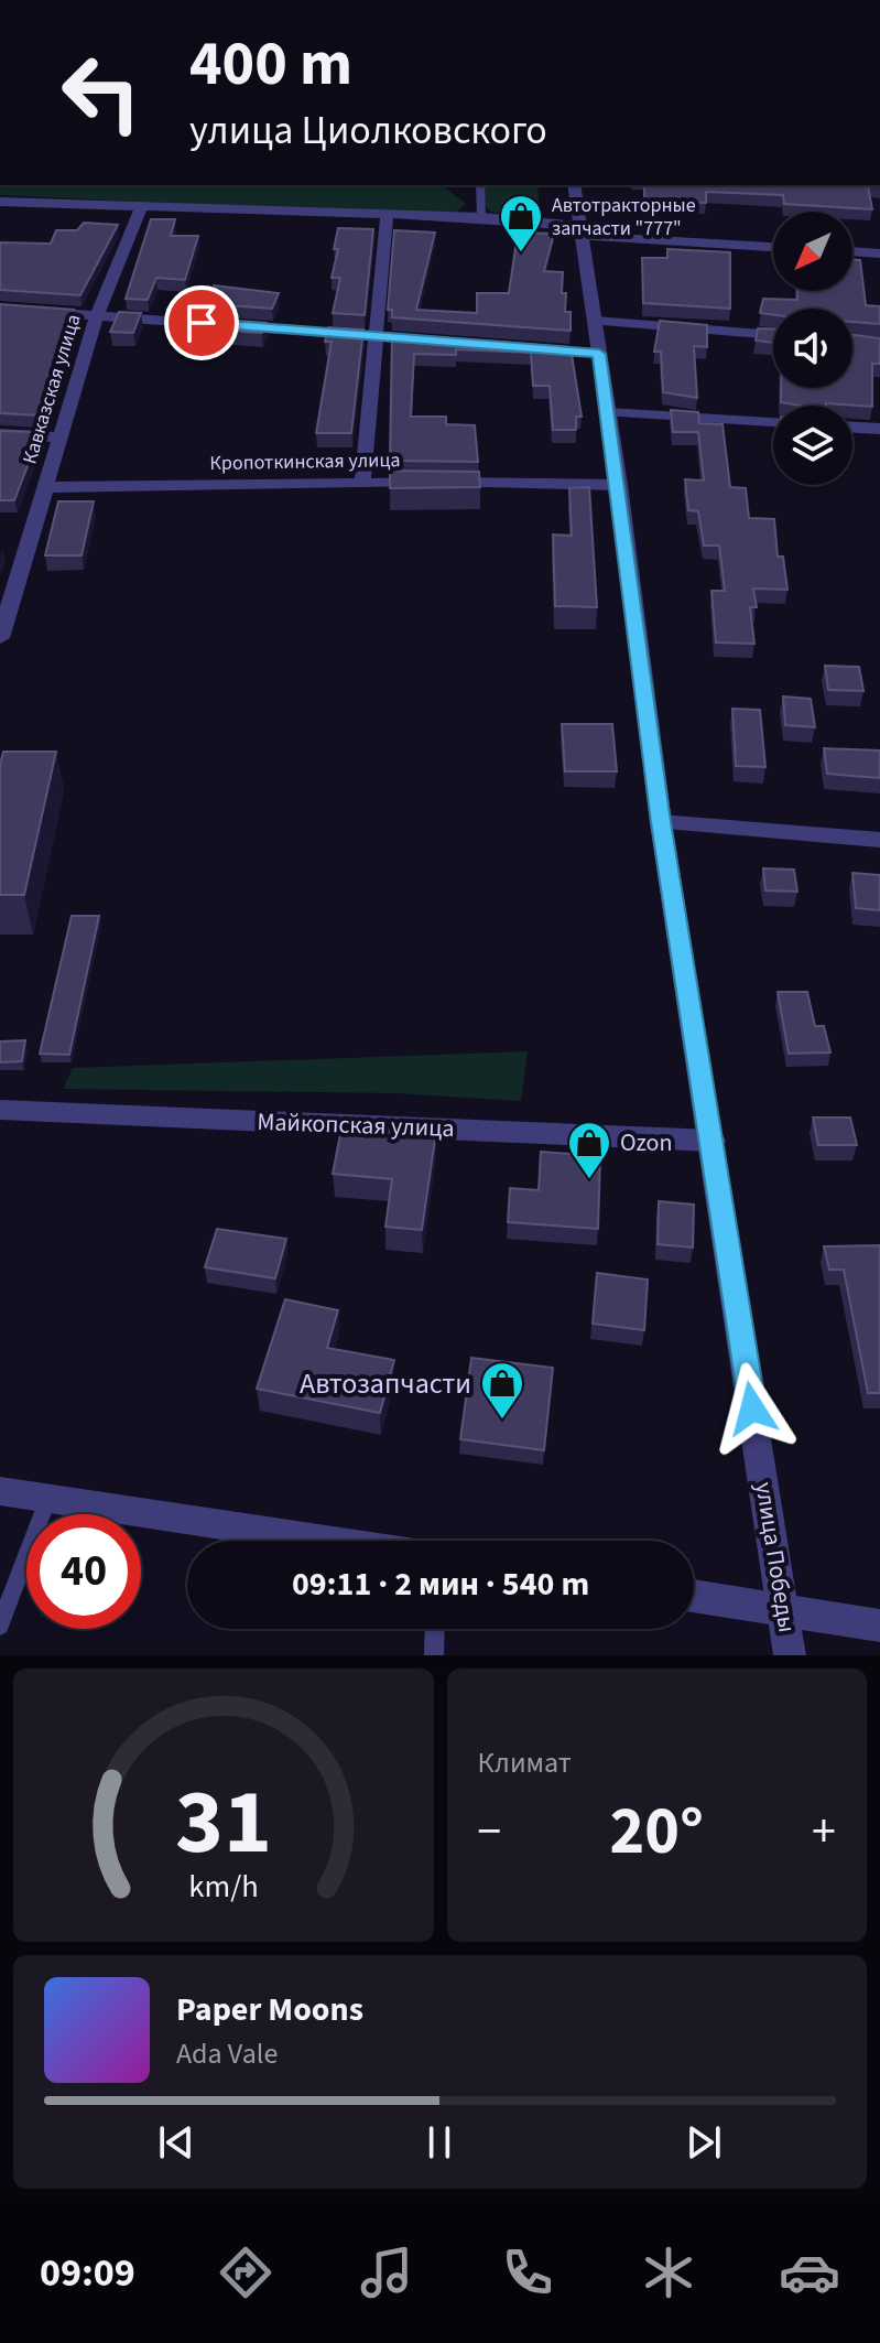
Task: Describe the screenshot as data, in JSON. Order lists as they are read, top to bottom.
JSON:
{
  "streets": {
    "street": [
      "Кавказская улица",
      "Кропоткинская улица",
      "Майкопская улица",
      "улица Победы"
    ]
  },
  "crossings": [
    ["Кавказская улица", "Кропоткинская улица"],
    ["Кропоткинская улица", "улица Победы"],
    ["Майкопская улица", "улица Победы"]
  ],
  "places": {
    "shop": ["Автотракторные запчасти \"777\"", "Ozon", "Автозапчасти"]
  },
  "north": "bottom left",
  "page": {
    "turn": ["400 m", "улица Циолковского"],
    "limit": "40",
    "trip": "09:11 · 2 мин · 540 m",
    "tile": "Климат",
    "heat": ["−", "20°", "+"],
    "song": ["Paper Moons", "Ada Vale"],
    "tabs": "09:09",
    "gauge": ["31", "km/h"]
  }
}
